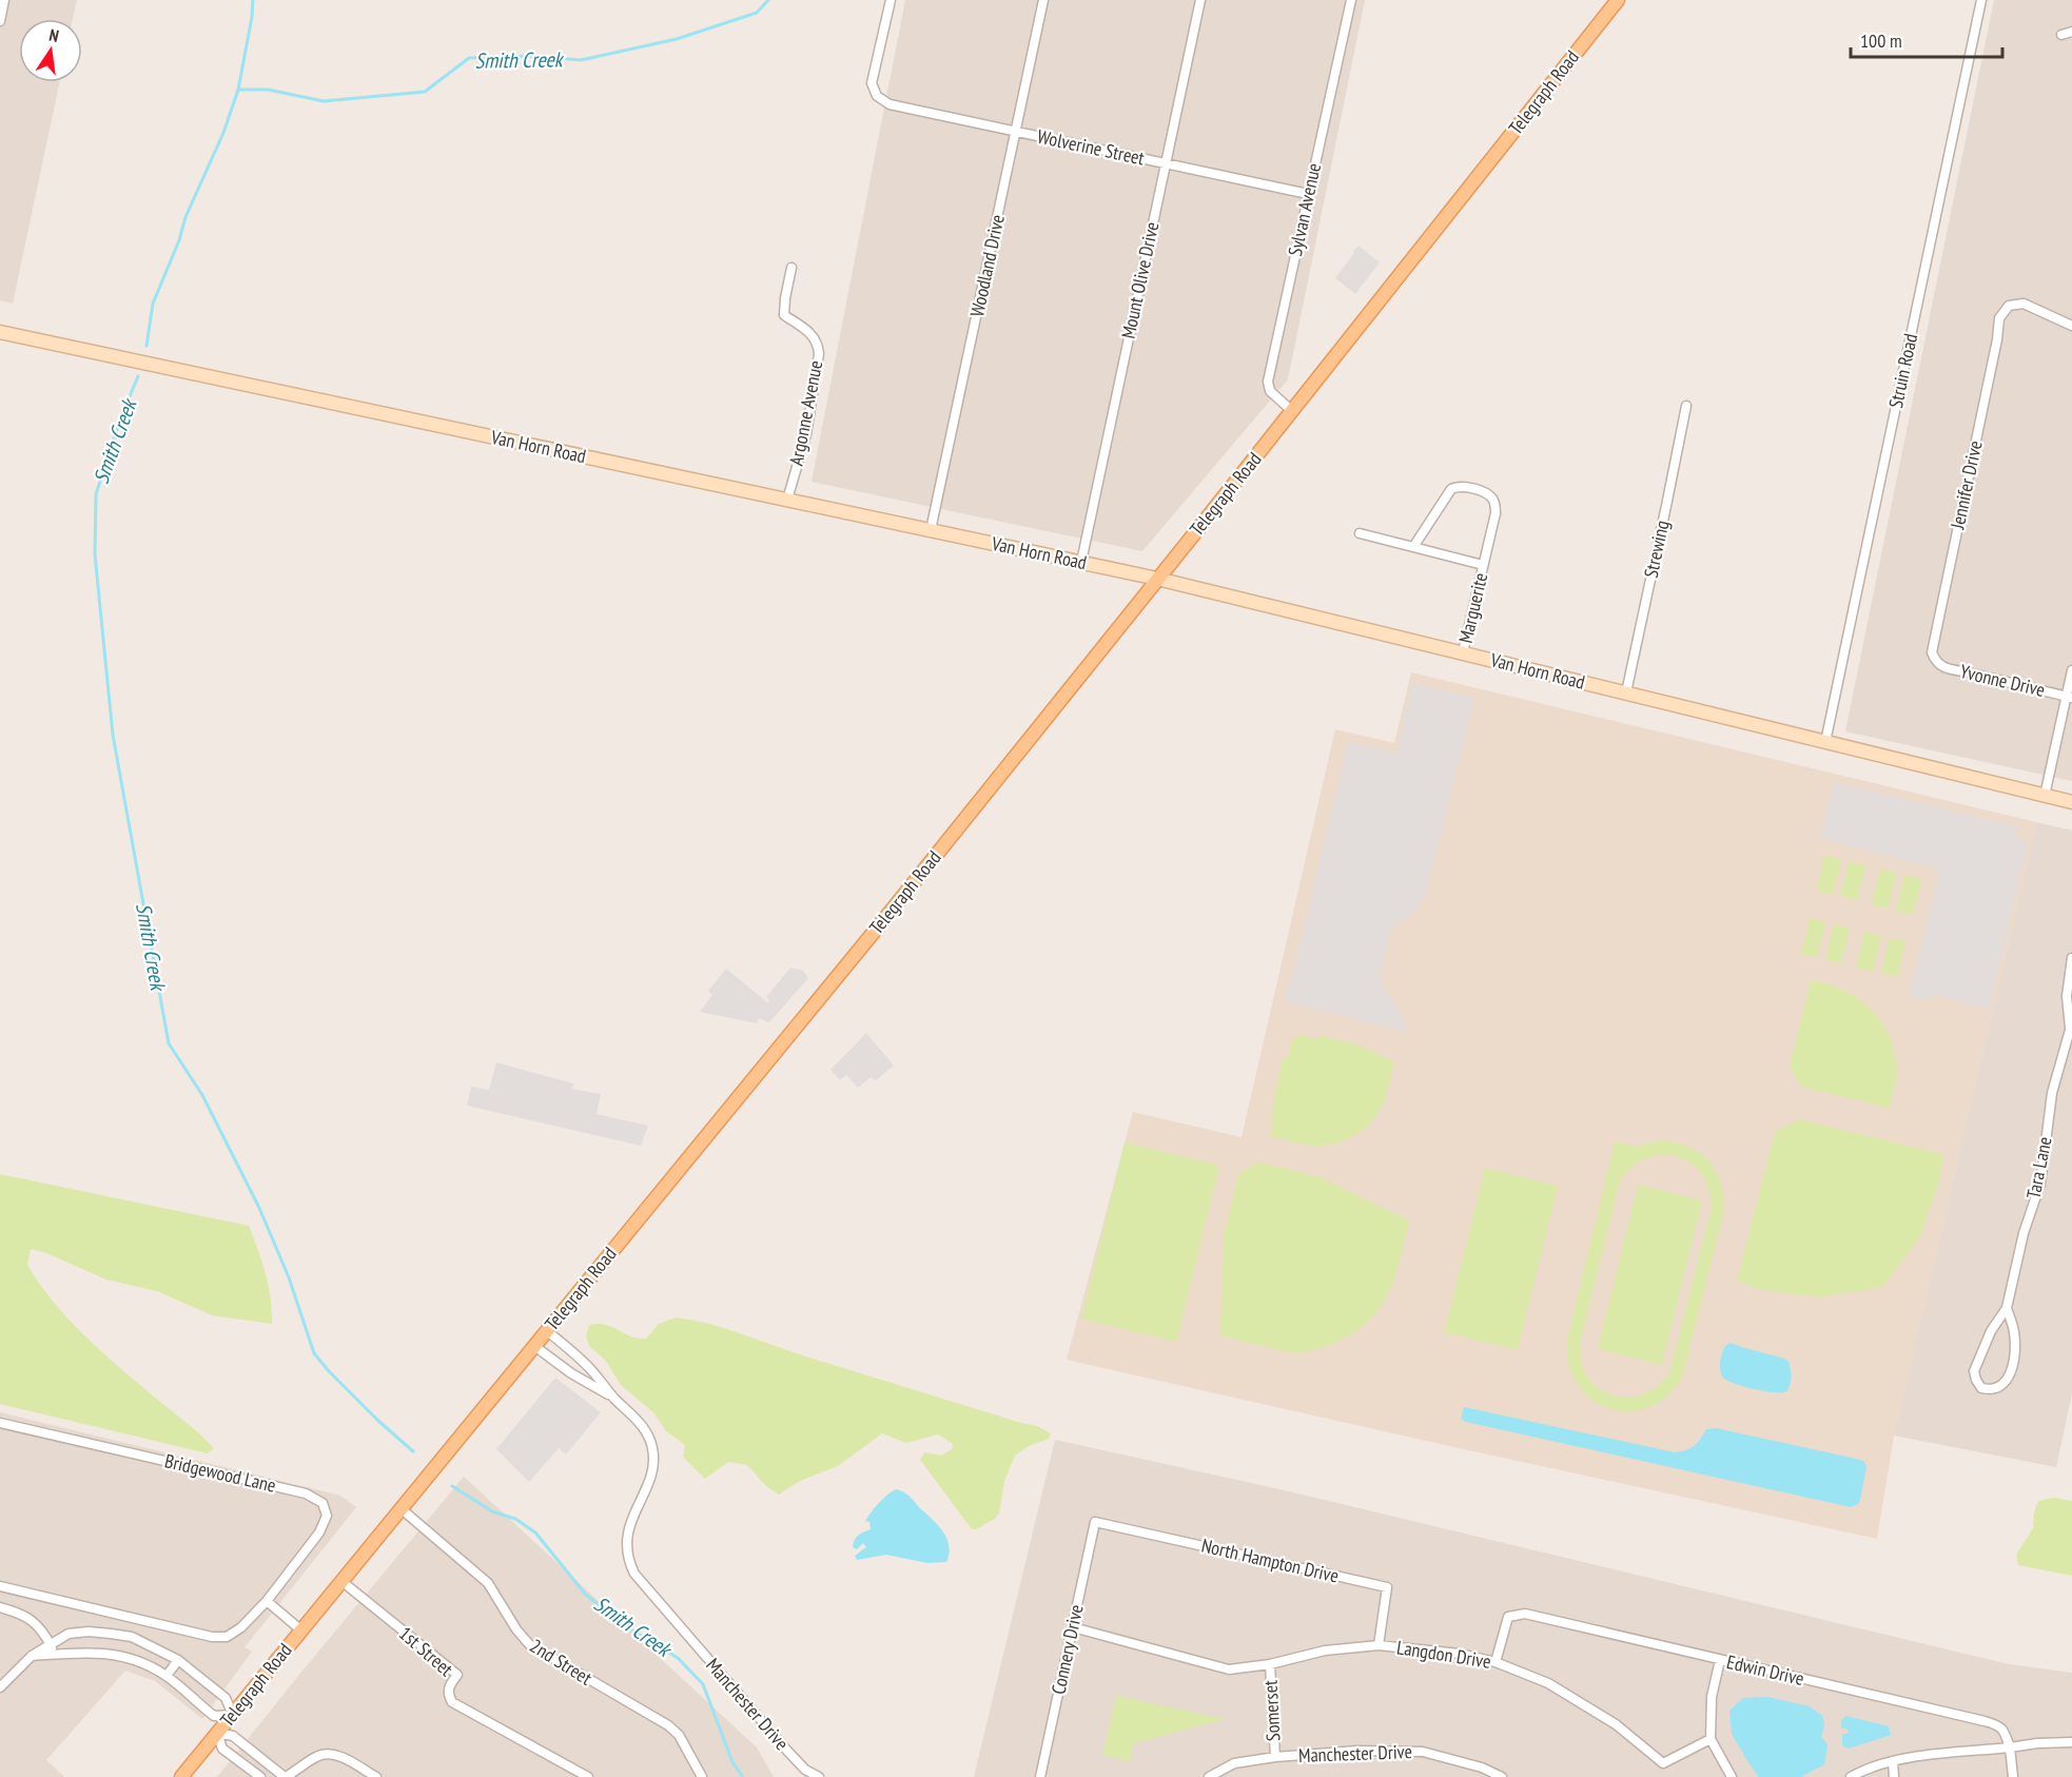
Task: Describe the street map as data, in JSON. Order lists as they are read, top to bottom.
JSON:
{
  "streets": {
    "main road": ["Telegraph Road"],
    "street": [
      "Wolverine Street",
      "Sylvan Avenue",
      "Woodland Drive",
      "Mount Olive Drive",
      "Struin Road",
      "Argonne Avenue",
      "Van Horn Road",
      "Jennifer Drive",
      "Strewing",
      "Marguerite",
      "Yvonne Drive",
      "Tara Lane",
      "Bridgewood Lane",
      "North Hampton Drive",
      "Connery Drive",
      "1st Street",
      "Langdon Drive",
      "2nd Street",
      "Edwin Drive",
      "Manchester Drive",
      "Somerset"
    ]
  },
  "crossings": [
    ["Telegraph Road", "Sylvan Avenue"],
    ["Telegraph Road", "Van Horn Road"],
    ["Telegraph Road", "1st Street"],
    ["Telegraph Road", "2nd Street"],
    ["Telegraph Road", "Manchester Drive"],
    ["Wolverine Street", "Sylvan Avenue"],
    ["Wolverine Street", "Woodland Drive"],
    ["Wolverine Street", "Mount Olive Drive"],
    ["Woodland Drive", "Van Horn Road"],
    ["Mount Olive Drive", "Van Horn Road"],
    ["Struin Road", "Van Horn Road"],
    ["Argonne Avenue", "Van Horn Road"],
    ["Van Horn Road", "Strewing"],
    ["Van Horn Road", "Marguerite"],
    ["Jennifer Drive", "Yvonne Drive"],
    ["North Hampton Drive", "Connery Drive"],
    ["North Hampton Drive", "Langdon Drive"],
    ["Connery Drive", "Langdon Drive"],
    ["Langdon Drive", "Edwin Drive"],
    ["Langdon Drive", "Somerset"],
    ["Manchester Drive", "Somerset"]
  ],
  "water": ["Smith Creek"],
  "scale_bar": "100 m",
  "north": "top"
}
